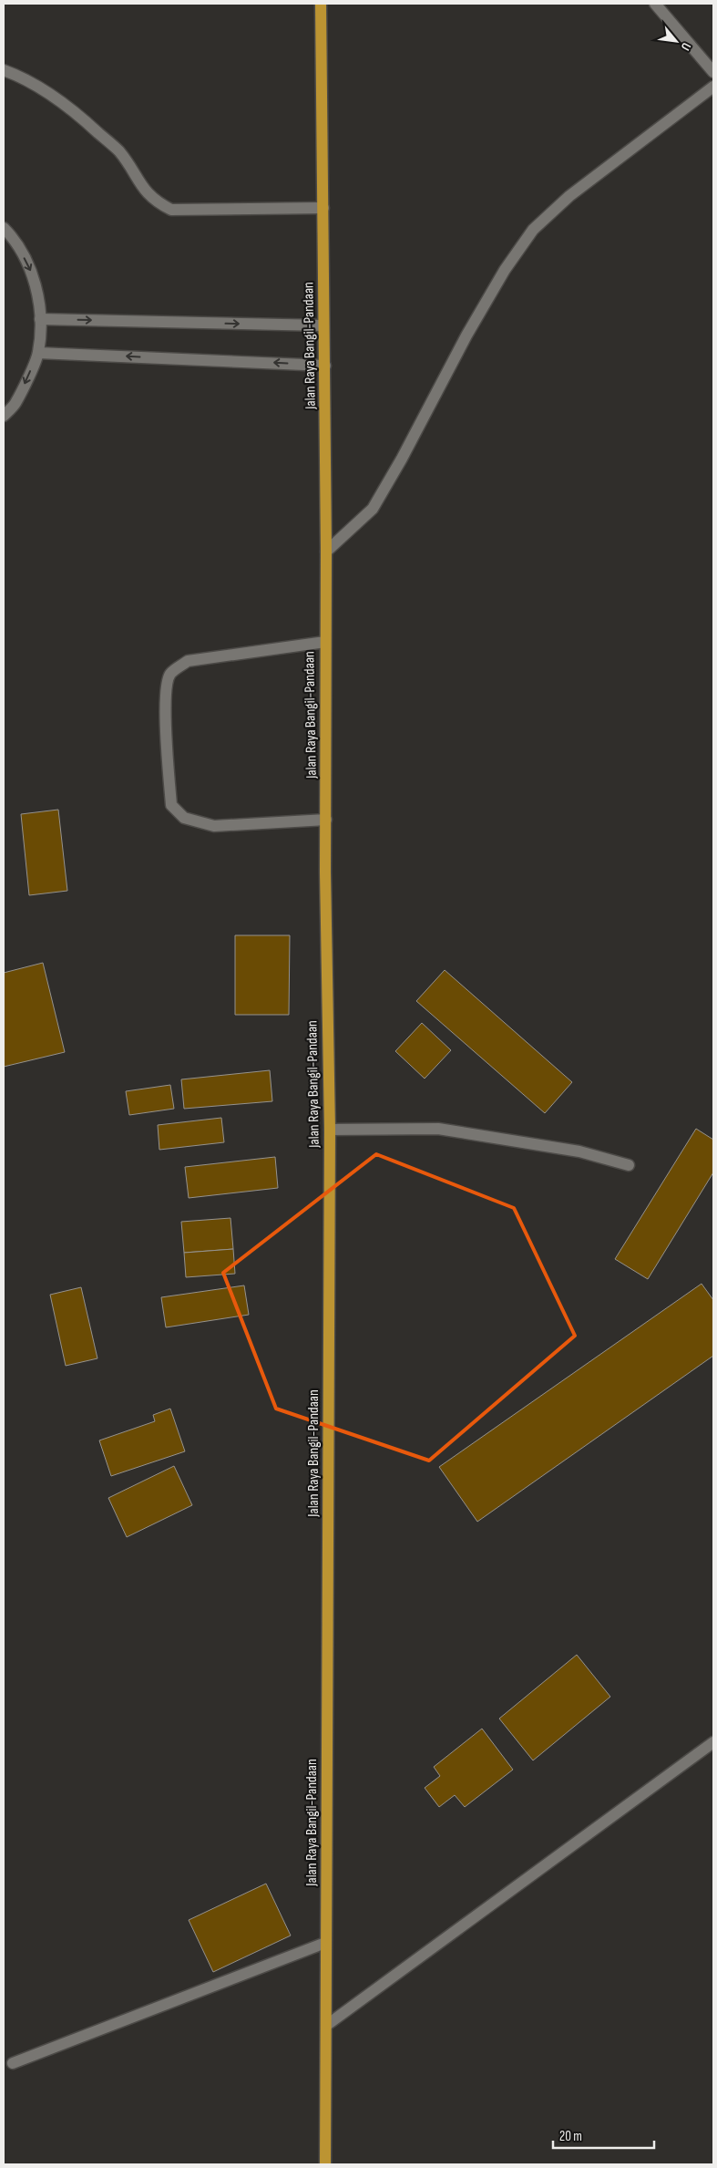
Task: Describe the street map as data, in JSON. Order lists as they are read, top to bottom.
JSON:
{
  "streets": {
    "main road": ["Jalan Raya Bangil-Pandaan"]
  },
  "scale_bar": "20 m",
  "north": "bottom right"
}
